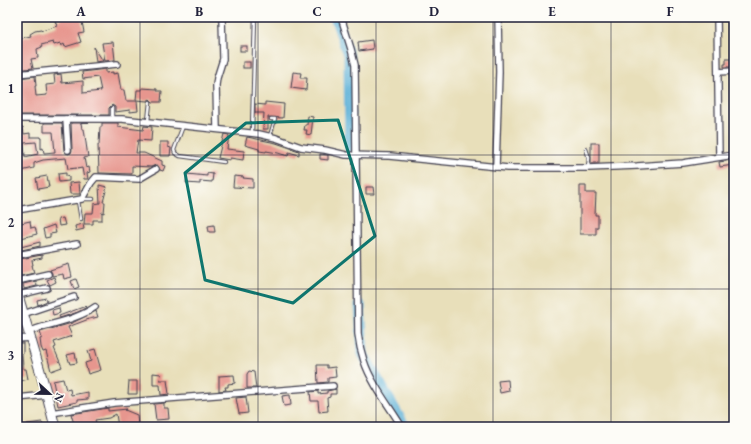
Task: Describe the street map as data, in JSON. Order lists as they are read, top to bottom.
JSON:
{
  "north": "right",
  "grid": {
    "columns": [
      "A",
      "B",
      "C",
      "D",
      "E",
      "F"
    ],
    "rows": ["1", "2", "3"]
  }
}
